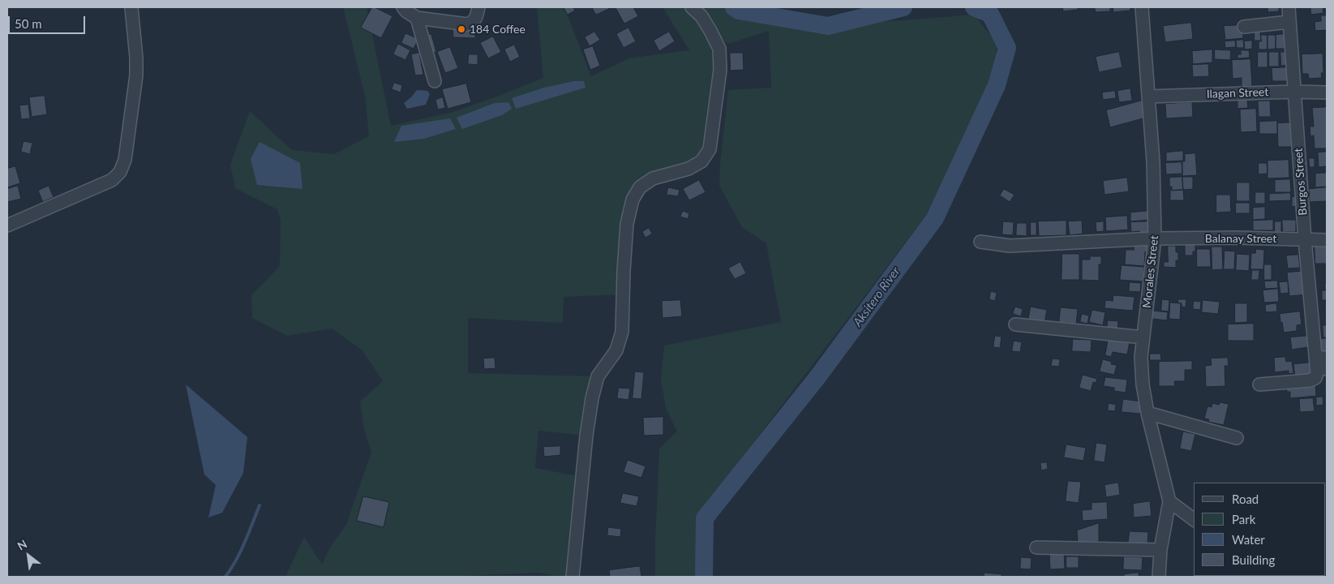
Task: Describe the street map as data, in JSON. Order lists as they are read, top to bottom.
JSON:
{
  "streets": {
    "street": [
      "Ilagan Street",
      "Burgos Street",
      "Balanay Street",
      "Morales Street"
    ]
  },
  "crossings": [
    ["Ilagan Street", "Burgos Street"],
    ["Ilagan Street", "Morales Street"],
    ["Burgos Street", "Balanay Street"],
    ["Balanay Street", "Morales Street"]
  ],
  "water": ["Aksitero River"],
  "places": ["184 Coffee"],
  "legend": [
    "Road",
    "Park",
    "Water",
    "Building"
  ],
  "scale_bar": "50 m",
  "north": "top left"
}
